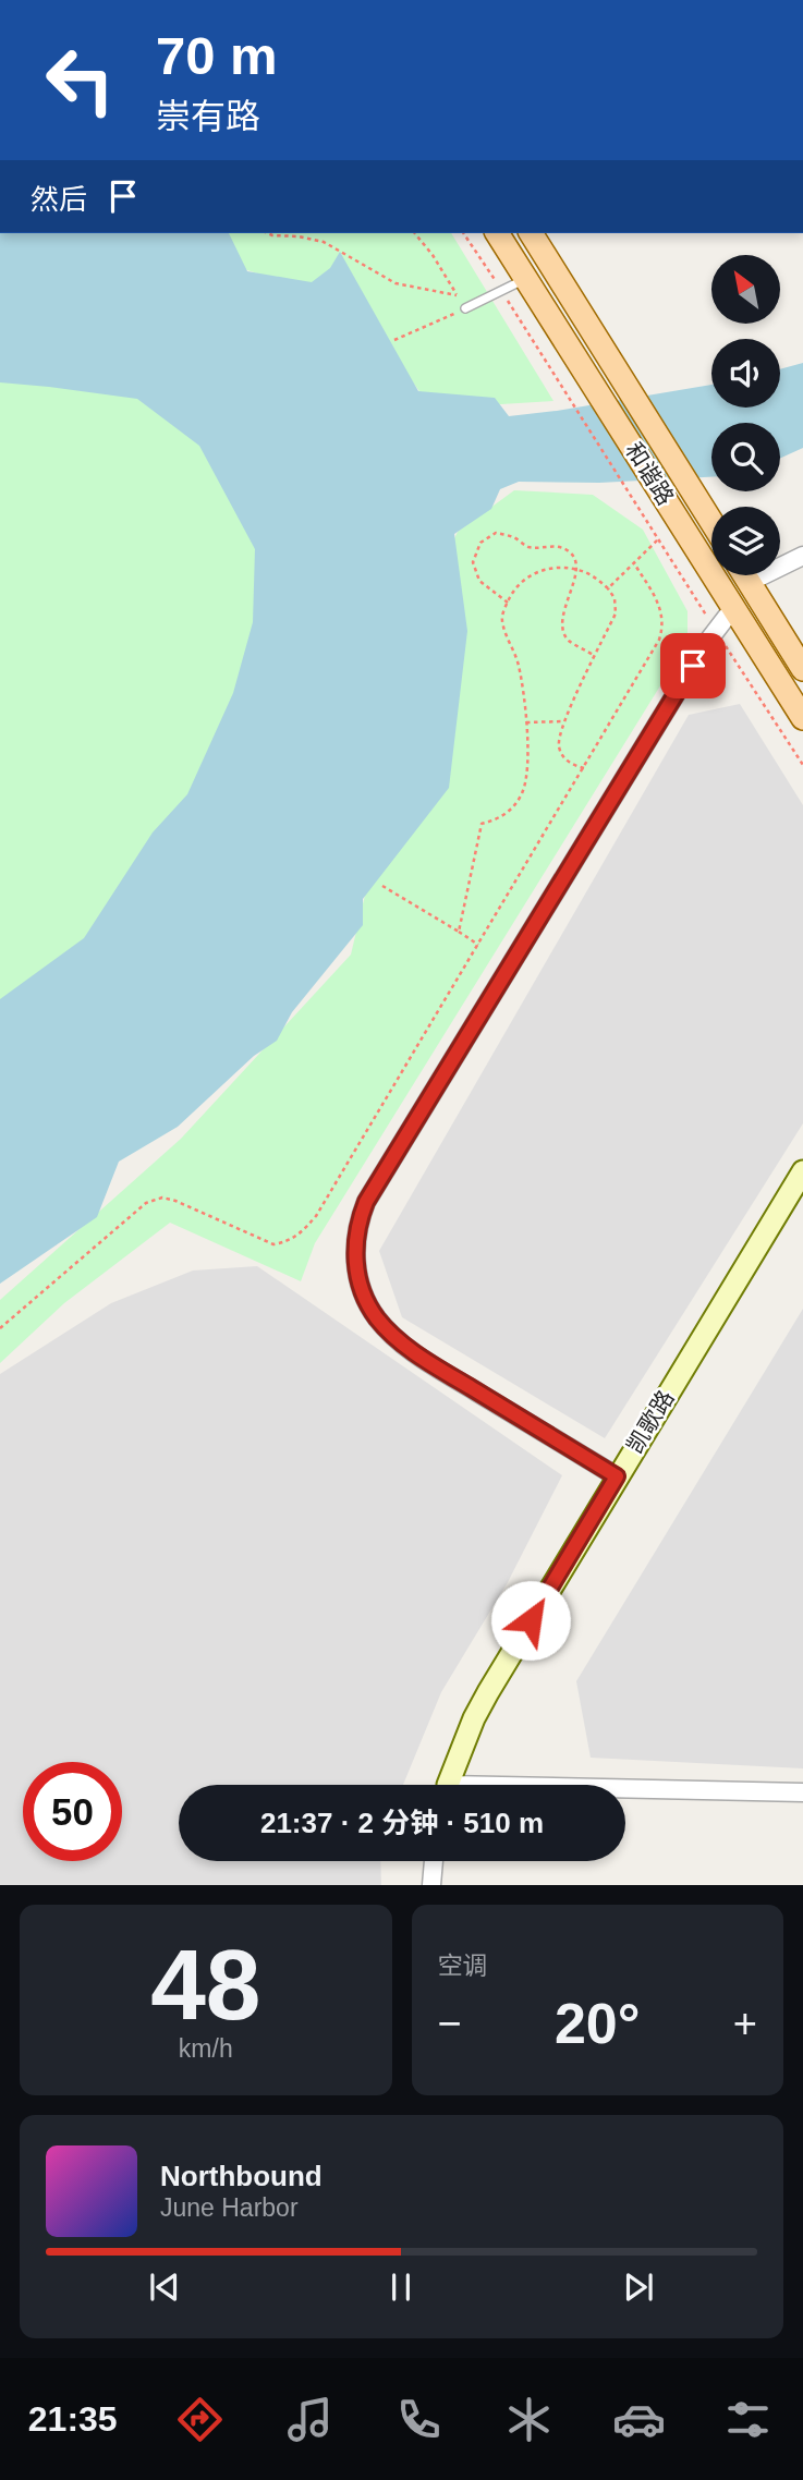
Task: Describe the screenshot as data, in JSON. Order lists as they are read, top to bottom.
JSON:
{
  "streets": {
    "main road": ["和谐路", "凯歌路"]
  },
  "north": "top left",
  "page": {
    "turn": ["70 m", "崇有路"],
    "then": "然后",
    "limit": "50",
    "trip": "21:37 · 2 分钟 · 510 m",
    "tile": [
      ["48", "km/h"],
      "空调"
    ],
    "heat": ["−", "20°", "+"],
    "song": ["Northbound", "June Harbor"],
    "tabs": "21:35"
  }
}
